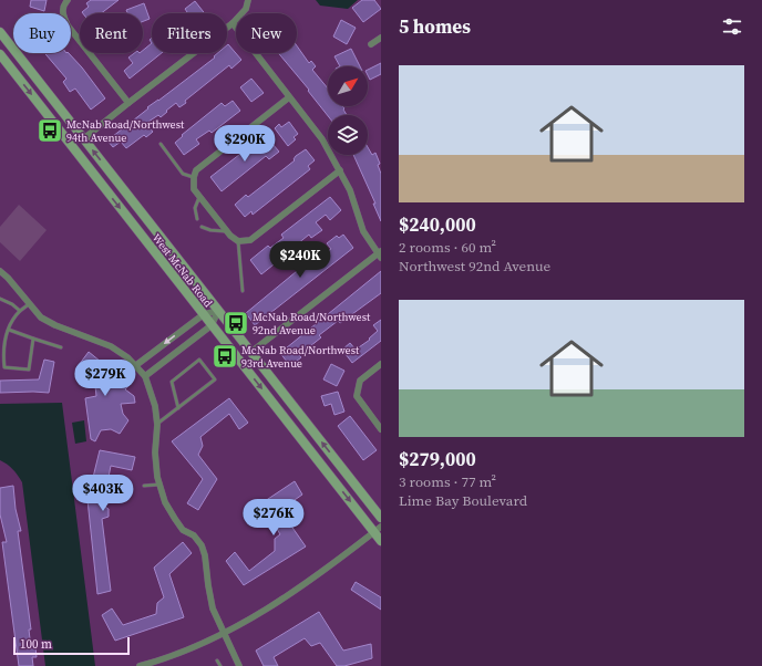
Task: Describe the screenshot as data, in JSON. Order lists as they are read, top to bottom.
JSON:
{
  "streets": {
    "main road": ["West McNab Road"]
  },
  "places": {
    "bus stop": ["McNab Road/Northwest 94th Avenue", "McNab Road/Northwest 92nd Avenue", "McNab Road/Northwest 93rd Avenue"]
  },
  "scale_bar": "100 m",
  "north": "top right",
  "page": {
    "heading": "5 homes",
    "chip": [
      "Buy",
      "Rent",
      "Filters",
      "New"
    ],
    "list": [
      {
        "name": "$240,000",
        "note": "2 rooms · 60 m² · Northwest 92nd Avenue"
      },
      {
        "name": "$279,000",
        "note": "3 rooms · 77 m² · Lime Bay Boulevard"
      }
    ],
    "price": [
      "$290K",
      "$240K",
      "$279K",
      "$403K",
      "$276K"
    ],
    "scale": "100 m"
  }
}
